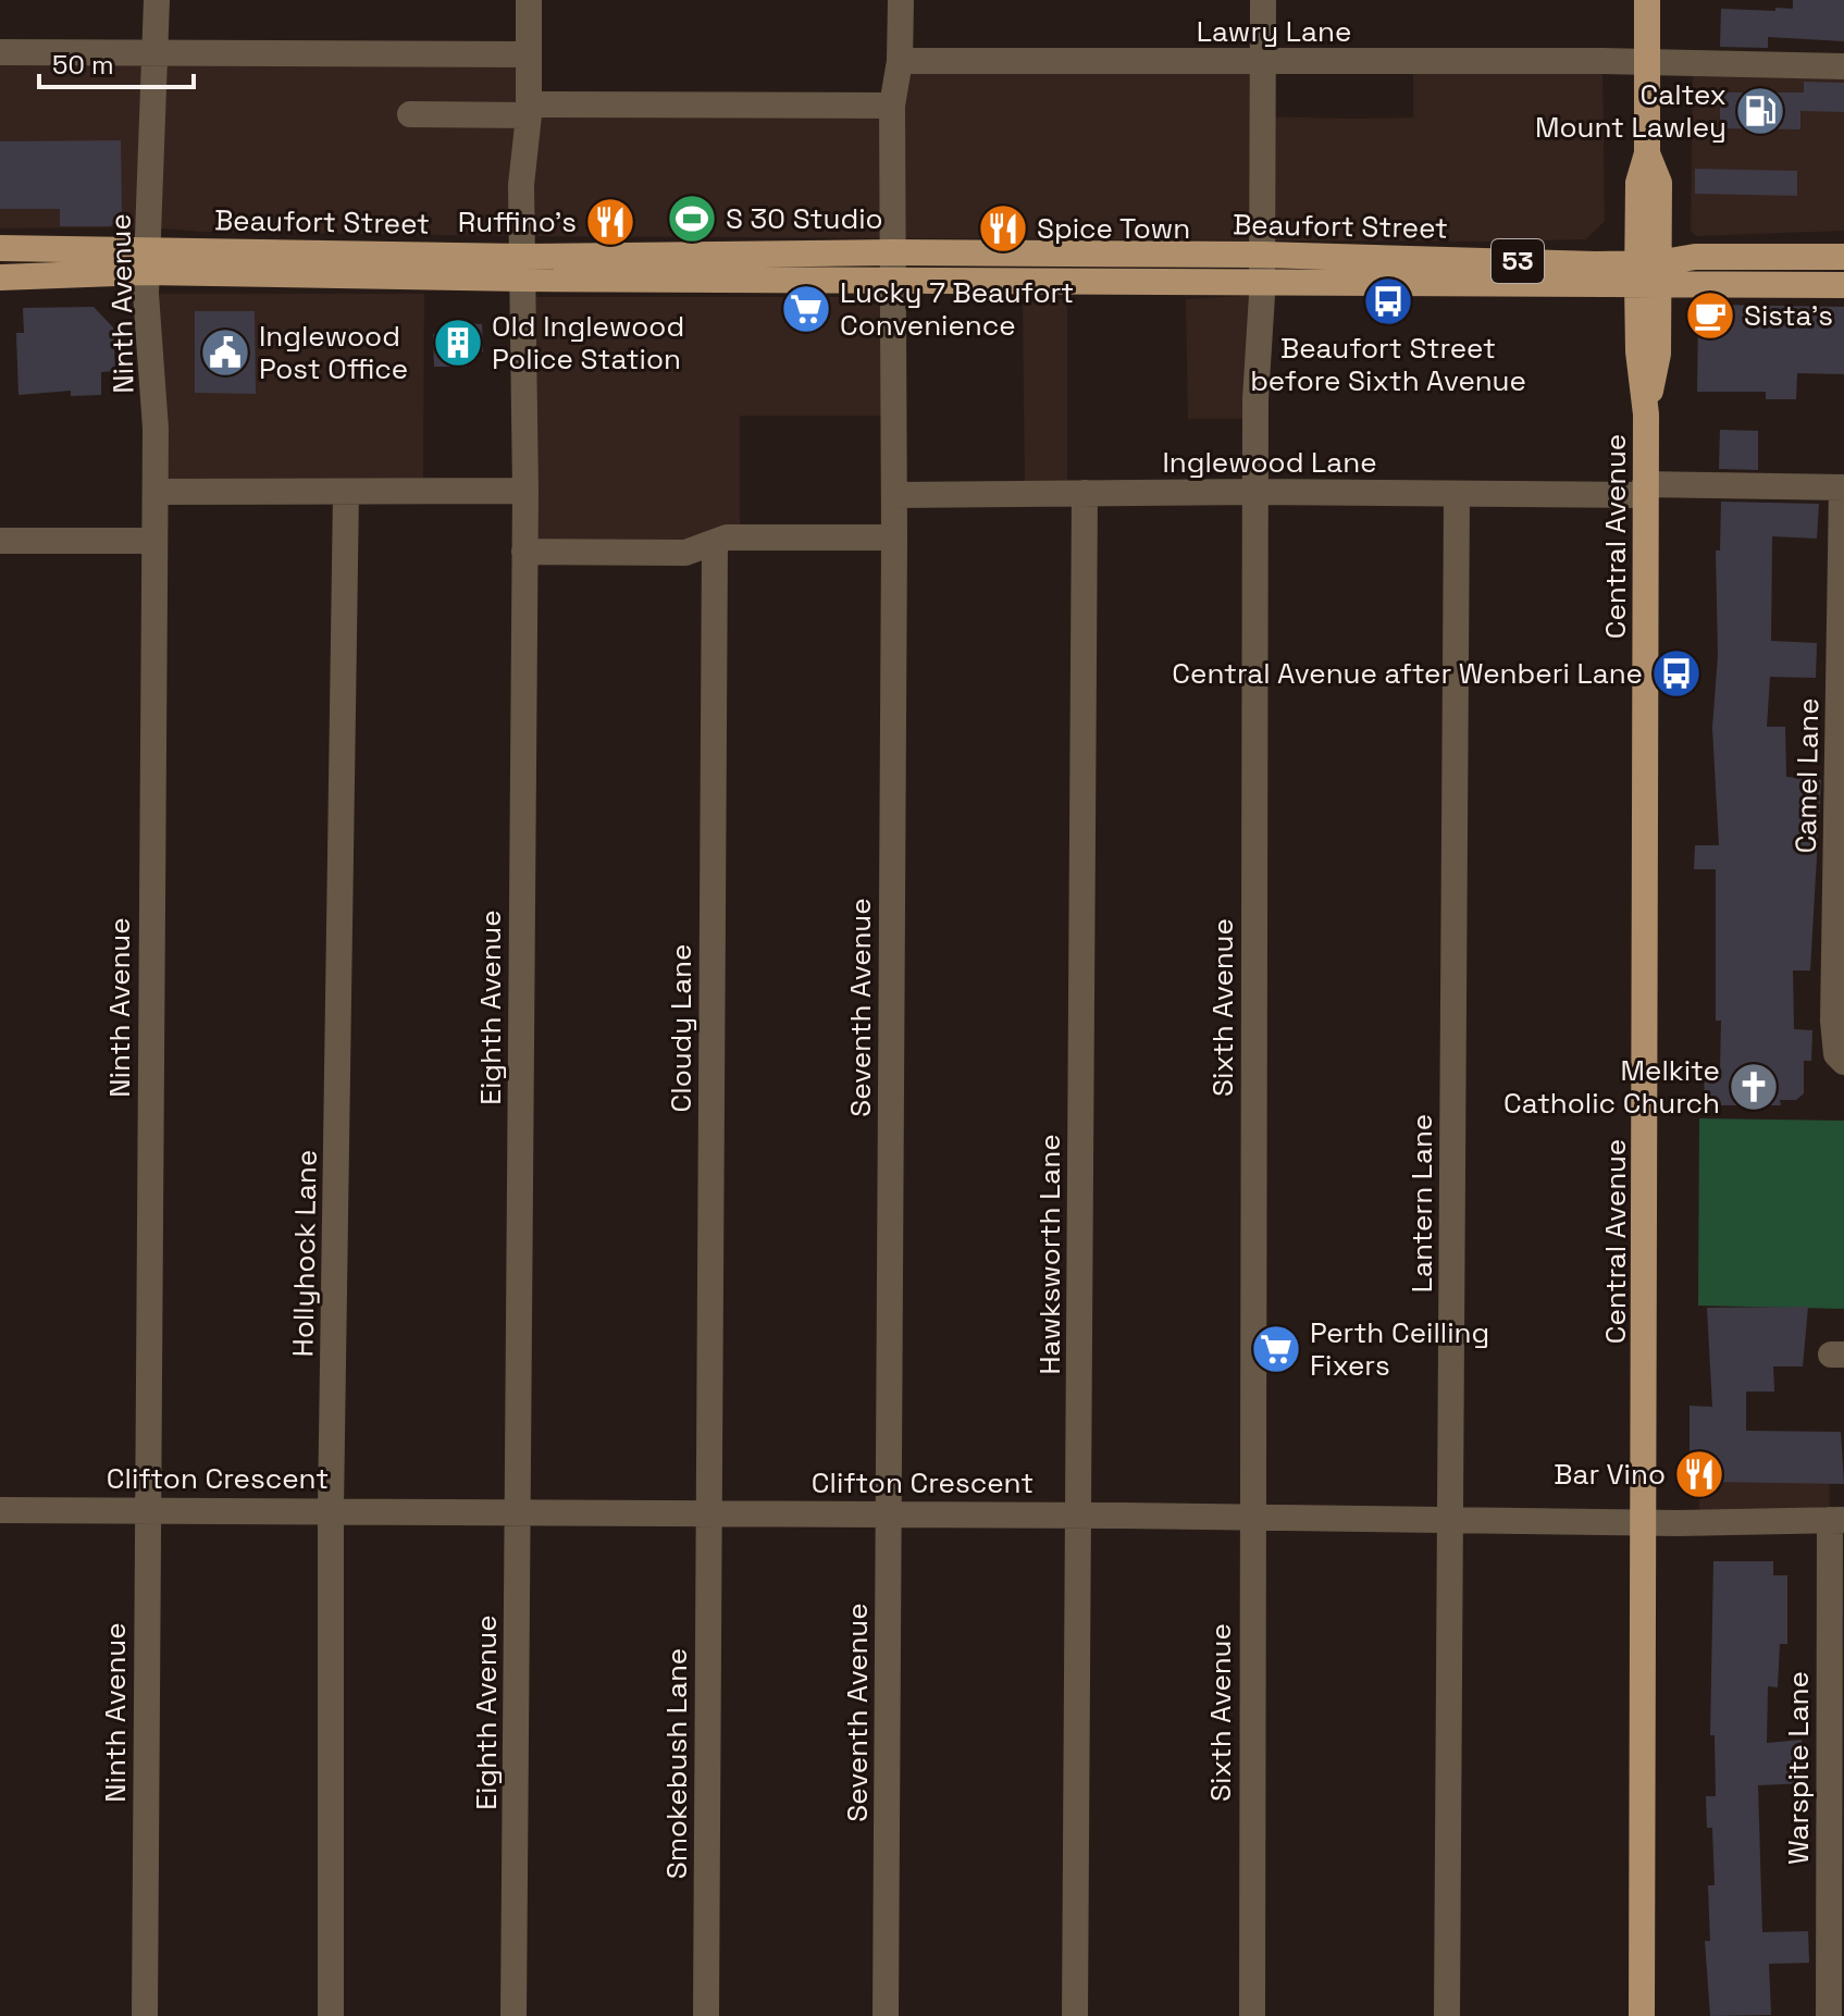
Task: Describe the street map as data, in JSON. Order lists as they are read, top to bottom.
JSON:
{
  "streets": {
    "main road": ["Beaufort Street", "53", "Central Avenue"],
    "street": [
      "Lawry Lane",
      "Ninth Avenue",
      "Inglewood Lane",
      "Camel Lane",
      "Eighth Avenue",
      "Seventh Avenue",
      "Sixth Avenue",
      "Cloudy Lane",
      "Lantern Lane",
      "Hollyhock Lane",
      "Hawksworth Lane",
      "Clifton Crescent",
      "Smokebush Lane",
      "Warspite Lane"
    ]
  },
  "crossings": [
    ["Lawry Lane", "Central Avenue"],
    ["Lawry Lane", "Seventh Avenue"],
    ["Lawry Lane", "Sixth Avenue"],
    ["Beaufort Street", "Ninth Avenue"],
    ["Beaufort Street", "Central Avenue"],
    ["Beaufort Street", "Eighth Avenue"],
    ["Beaufort Street", "Seventh Avenue"],
    ["Beaufort Street", "Sixth Avenue"],
    ["Ninth Avenue", "Clifton Crescent"],
    ["Inglewood Lane", "Central Avenue"],
    ["Inglewood Lane", "Camel Lane"],
    ["Inglewood Lane", "Seventh Avenue"],
    ["Inglewood Lane", "Sixth Avenue"],
    ["Inglewood Lane", "Lantern Lane"],
    ["Inglewood Lane", "Hawksworth Lane"],
    ["Central Avenue", "Clifton Crescent"],
    ["Eighth Avenue", "Clifton Crescent"],
    ["Seventh Avenue", "Clifton Crescent"],
    ["Sixth Avenue", "Clifton Crescent"],
    ["Cloudy Lane", "Clifton Crescent"],
    ["Cloudy Lane", "Smokebush Lane"],
    ["Lantern Lane", "Clifton Crescent"],
    ["Hollyhock Lane", "Clifton Crescent"],
    ["Hawksworth Lane", "Clifton Crescent"],
    ["Clifton Crescent", "Smokebush Lane"],
    ["Clifton Crescent", "Warspite Lane"]
  ],
  "places": {
    "fuel station": ["Caltex Mount Lawley"],
    "sports": ["S 30 Studio"],
    "restaurant": ["Ruffino's", "Spice Town", "Bar Vino"],
    "bus stop": ["Beaufort Street before Sixth Avenue", "Central Avenue after Wenberi Lane"],
    "supermarket": ["Lucky 7 Beaufort Convenience", "Perth Ceilling Fixers"],
    "cafe": ["Sista's"],
    "building": ["Old Inglewood Police Station"],
    "public building": ["Inglewood Post Office"],
    "church": ["Melkite Catholic Church"]
  },
  "scale_bar": "50 m"
}
